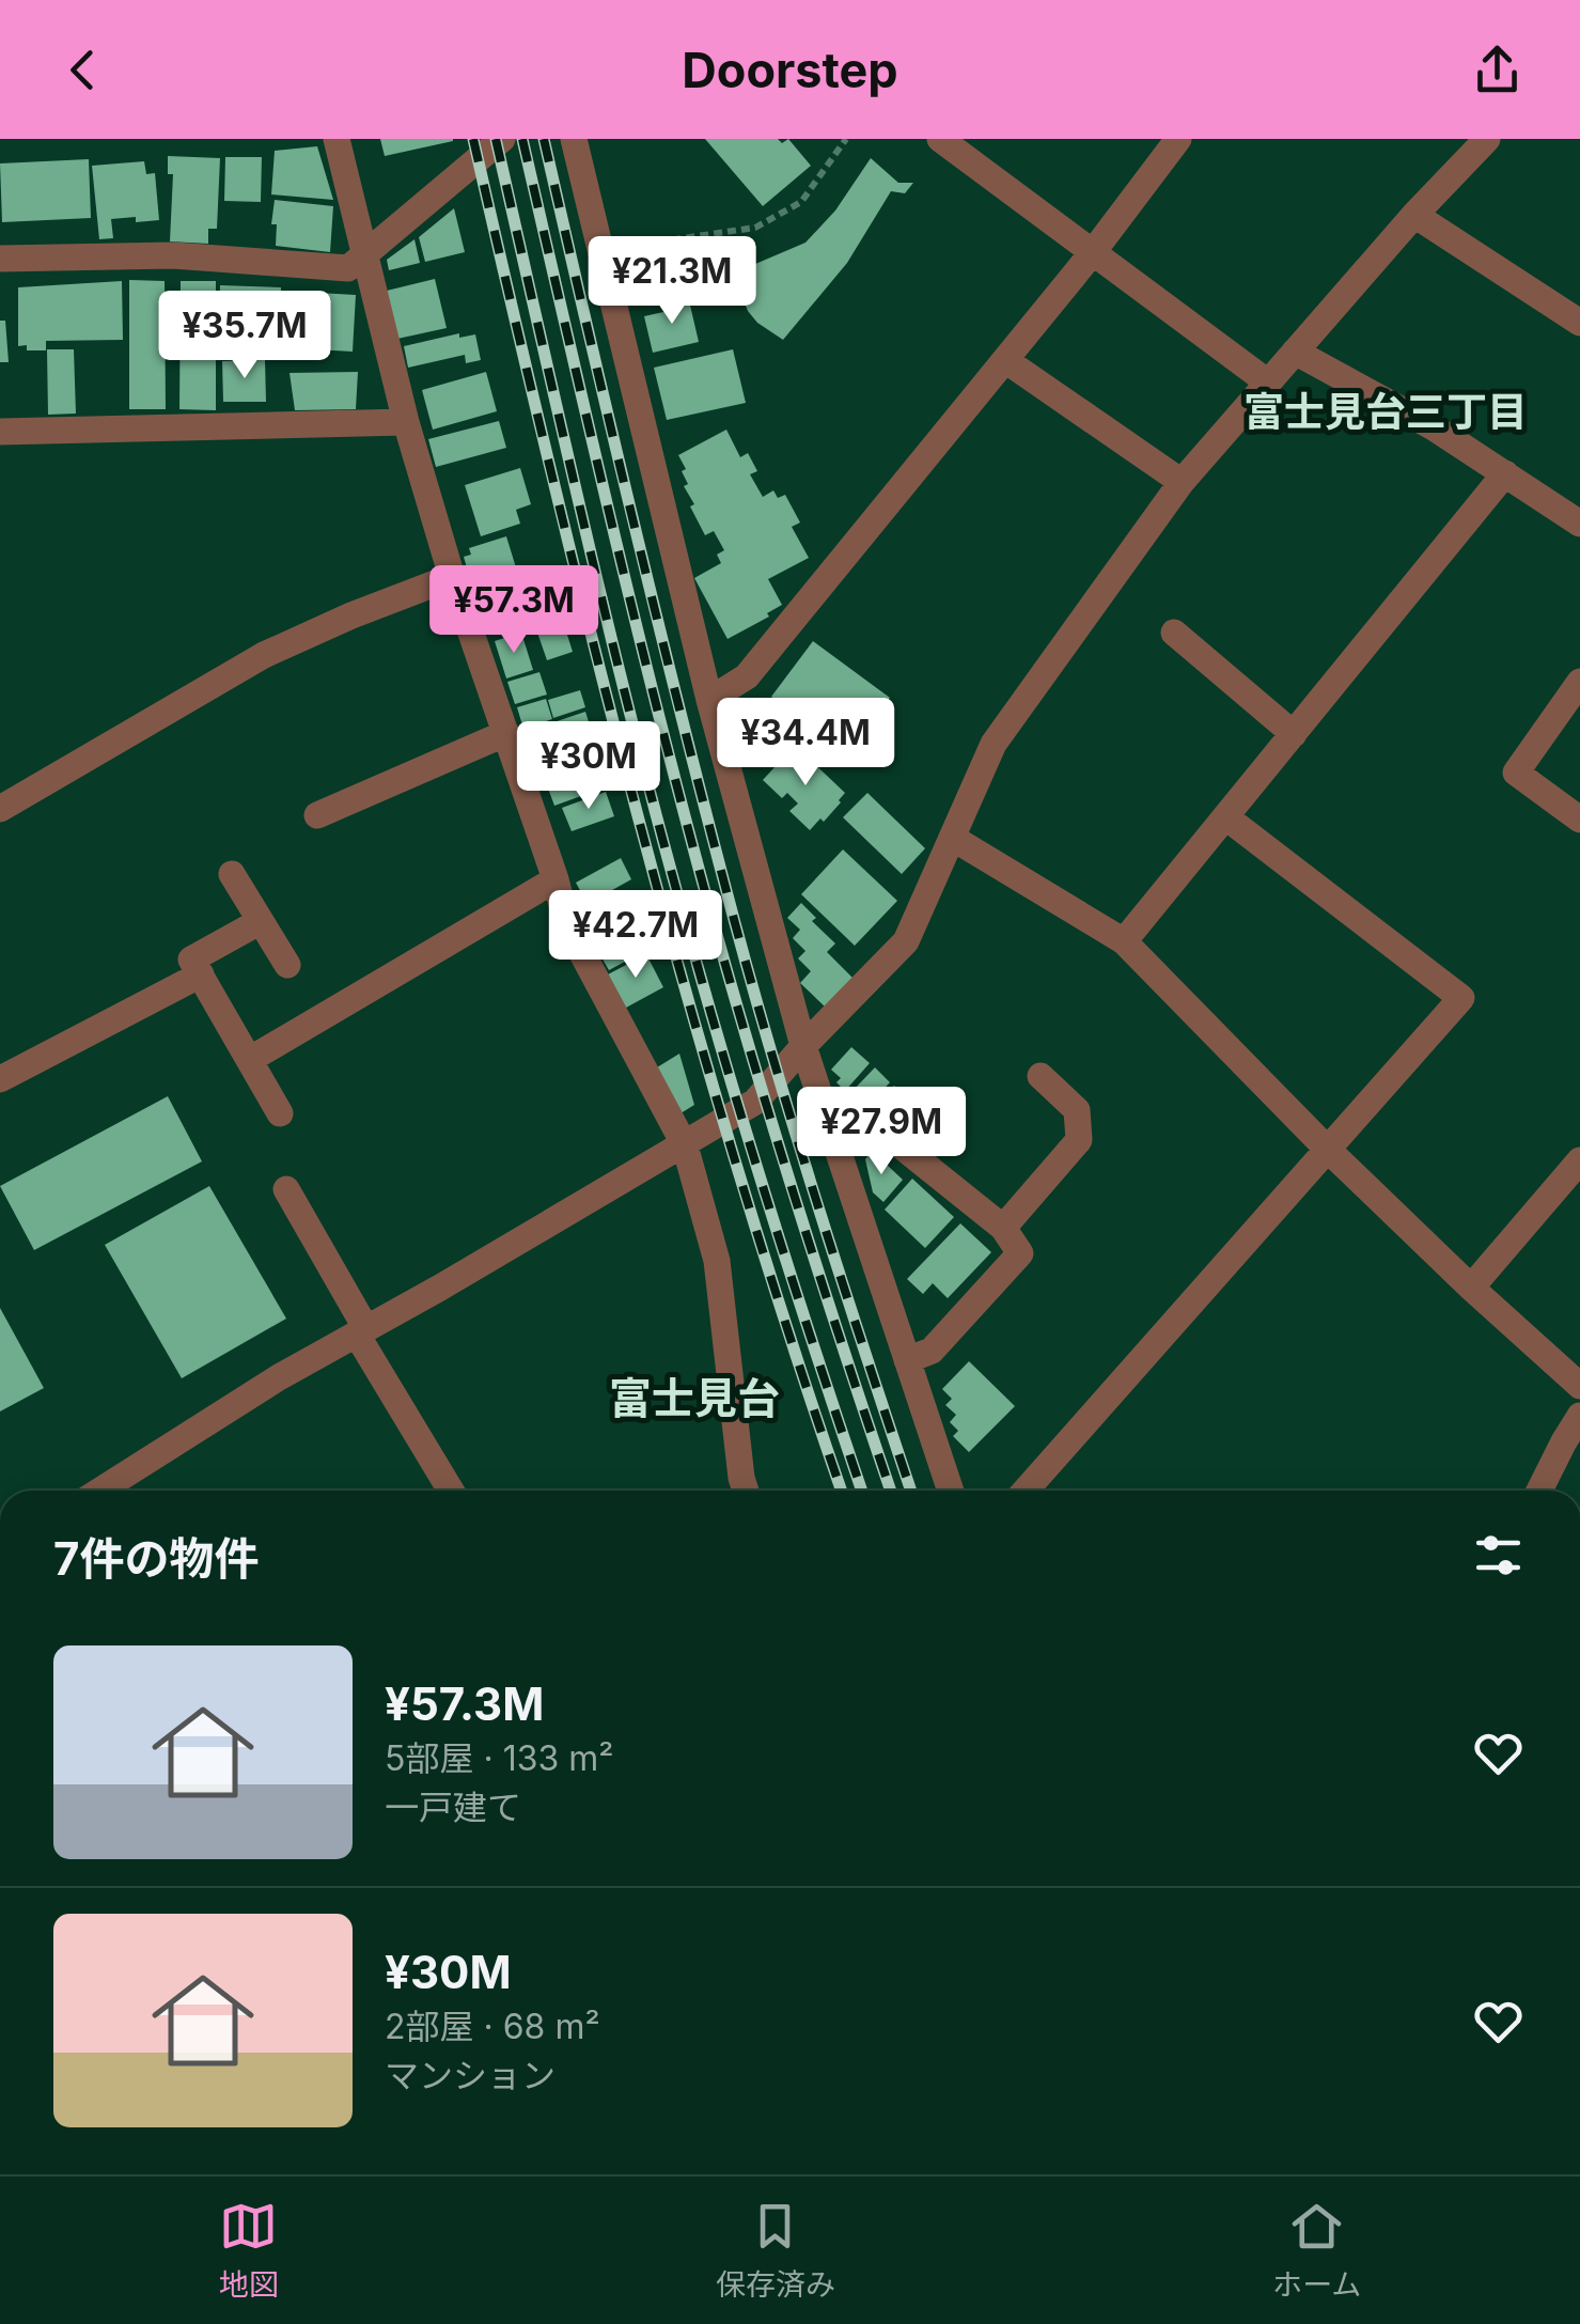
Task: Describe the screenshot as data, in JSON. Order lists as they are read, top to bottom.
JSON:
{
  "districts": ["富士見台三丁目", "富士見台"],
  "page": {
    "header": "Doorstep",
    "price": [
      "¥21.3M",
      "¥35.7M",
      "¥57.3M",
      "¥34.4M",
      "¥30M",
      "¥42.7M",
      "¥27.9M"
    ],
    "heading": "7件の物件",
    "list": [
      {
        "name": "¥57.3M",
        "note": "5部屋 · 133 m² · 一戸建て"
      },
      {
        "name": "¥30M",
        "note": "2部屋 · 68 m² · マンション"
      }
    ],
    "tabs": ["地図", "保存済み", "ホーム"]
  }
}
